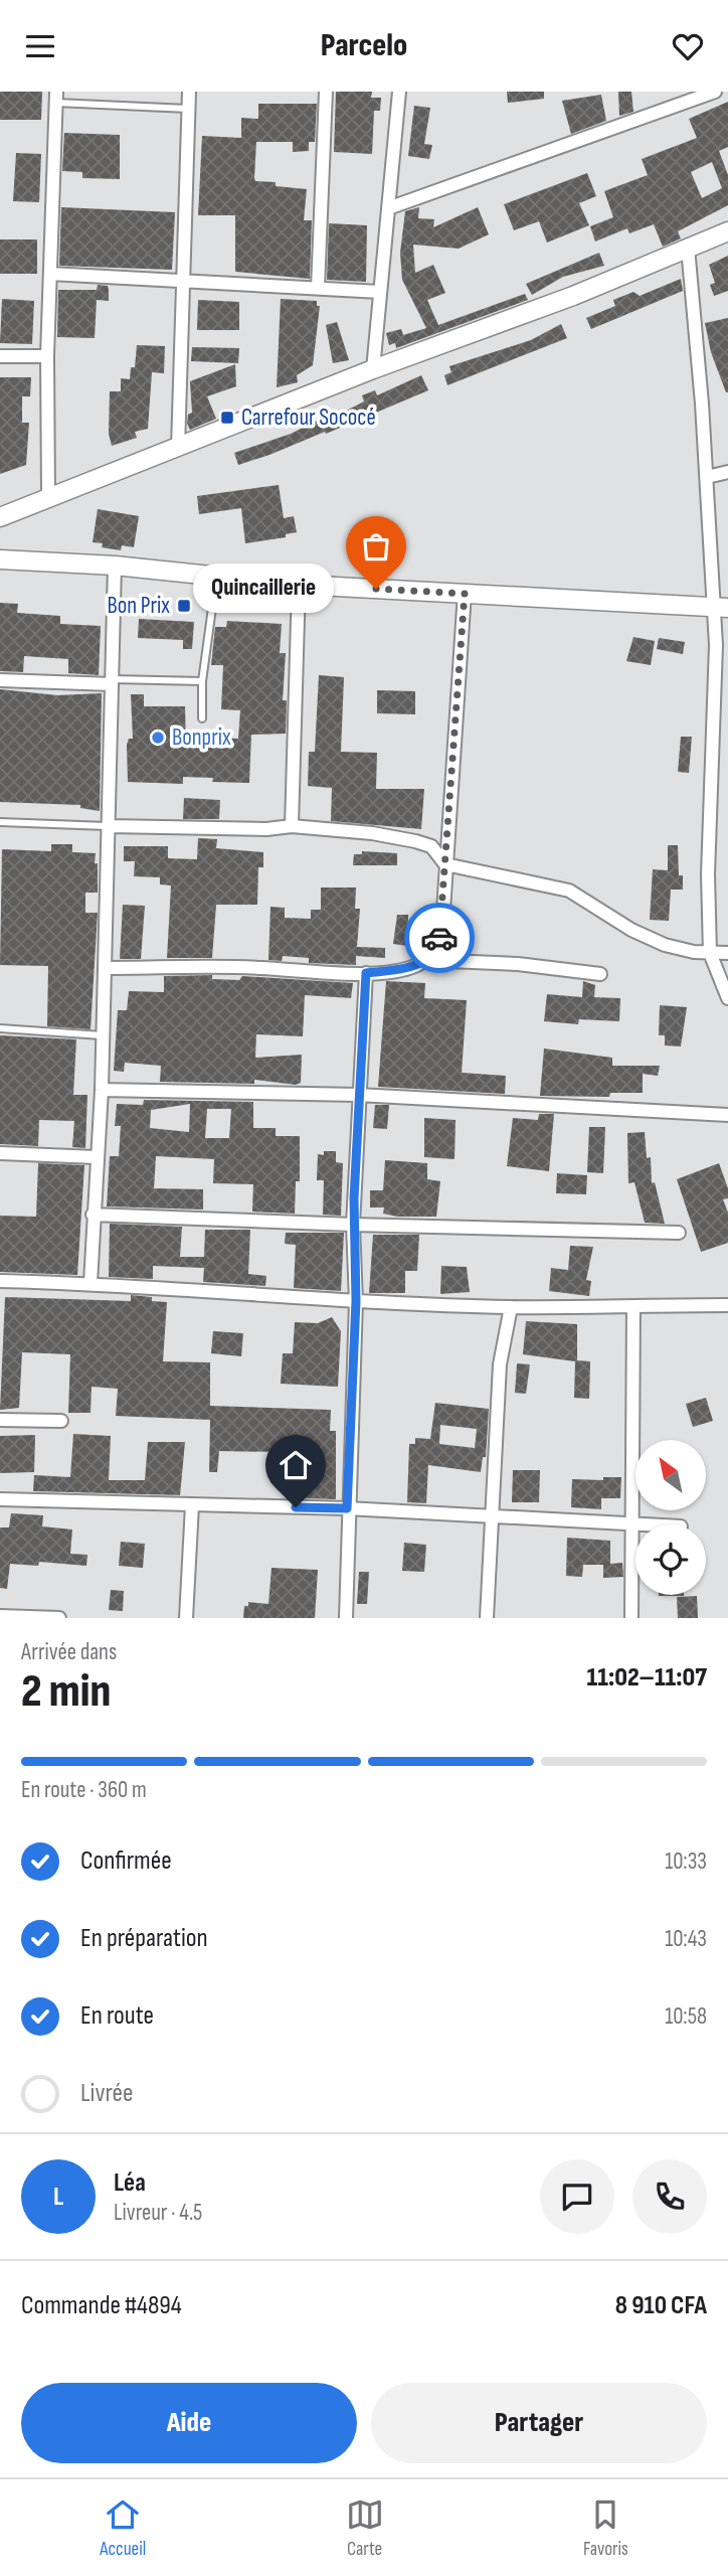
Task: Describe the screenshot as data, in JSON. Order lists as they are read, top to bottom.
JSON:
{
  "places": {
    "transit": ["Carrefour Sococé", "Bon Prix"],
    "other": ["Quincaillerie", "Bonprix"]
  },
  "north": "top left",
  "page": {
    "header": "Parcelo",
    "bubble": "Quincaillerie",
    "heading": ["2 min", "Arrivée dans", "11:02–11:07"],
    "panel": [
      "Léa",
      "Livreur · 4.5",
      "Commande #4894",
      "8 910 CFA"
    ],
    "bar": "En route · 360 m",
    "list": [
      ["Confirmée", "10:33"],
      ["En préparation", "10:43"],
      ["En route", "10:58"],
      "Livrée"
    ],
    "round": "L",
    "buttons": ["Aide", "Partager"],
    "tabs": ["Accueil", "Carte", "Favoris"]
  }
}
